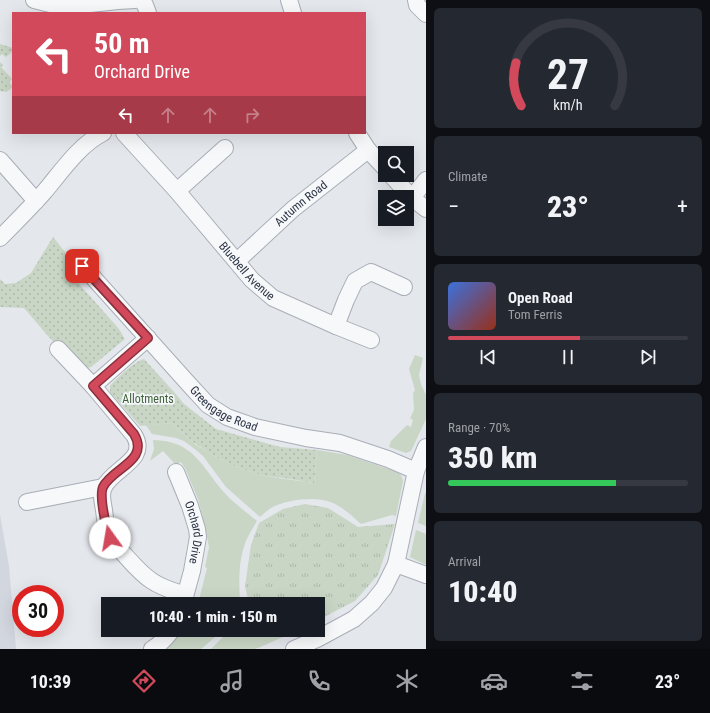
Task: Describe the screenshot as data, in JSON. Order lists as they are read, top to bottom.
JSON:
{
  "streets": {
    "street": [
      "Autumn Road",
      "Bluebell Avenue",
      "Greengage Road",
      "Orchard Drive"
    ]
  },
  "crossings": [
    ["Autumn Road", "Bluebell Avenue"]
  ],
  "parks": ["Allotments"],
  "page": {
    "turn": ["50 m", "Orchard Drive"],
    "tile": [
      "Climate",
      ["Range · 70%", "350 km"],
      ["Arrival", "10:40"]
    ],
    "heat": ["−", "23°", "+"],
    "song": ["Open Road", "Tom Ferris"],
    "limit": "30",
    "trip": "10:40 · 1 min · 150 m",
    "tabs": ["10:39", "23°"],
    "gauge": ["27", "km/h"]
  }
}
